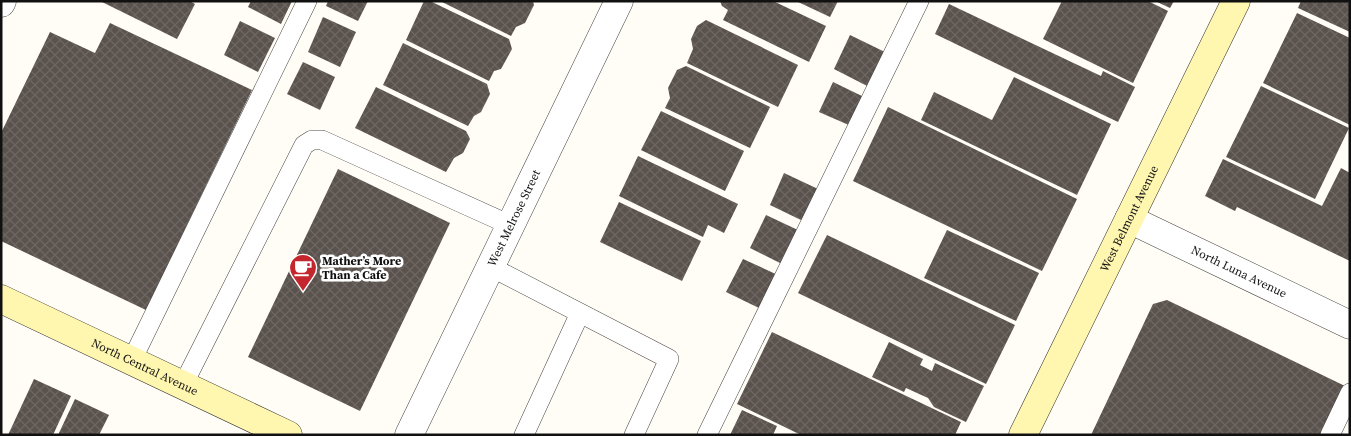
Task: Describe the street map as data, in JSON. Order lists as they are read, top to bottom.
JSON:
{
  "streets": {
    "main road": ["West Belmont Avenue", "North Central Avenue"],
    "street": ["West Melrose Street", "North Luna Avenue"]
  },
  "crossings": [
    ["West Belmont Avenue", "North Luna Avenue"]
  ],
  "places": {
    "cafe": ["Mather’s More Than a Cafe"]
  }
}
